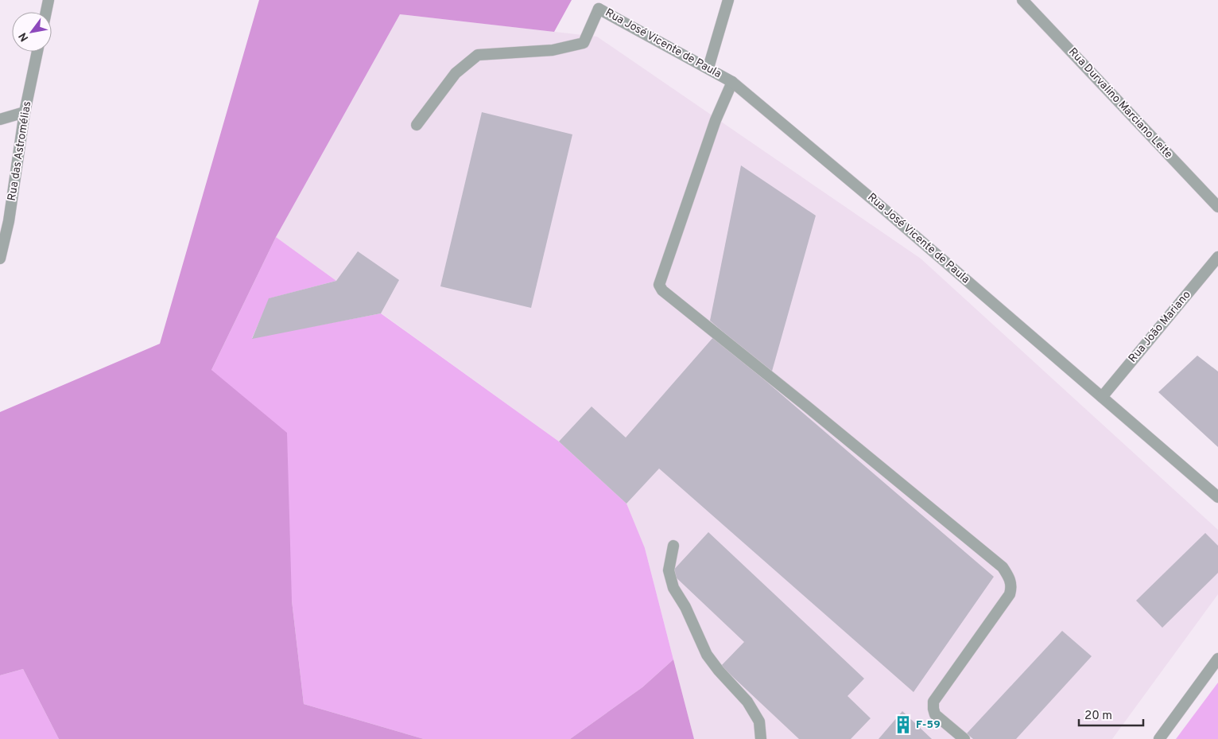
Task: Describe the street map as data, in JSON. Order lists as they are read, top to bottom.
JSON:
{
  "streets": {
    "street": [
      "Rua José Vicente de Paula",
      "Rua Durvalino Marciano Leite",
      "Rua das Astromélias",
      "Rua João Mariano"
    ]
  },
  "crossings": [
    ["Rua José Vicente de Paula", "Rua João Mariano"]
  ],
  "places": {
    "building": ["F-59"]
  },
  "scale_bar": "20 m",
  "north": "bottom left"
}
